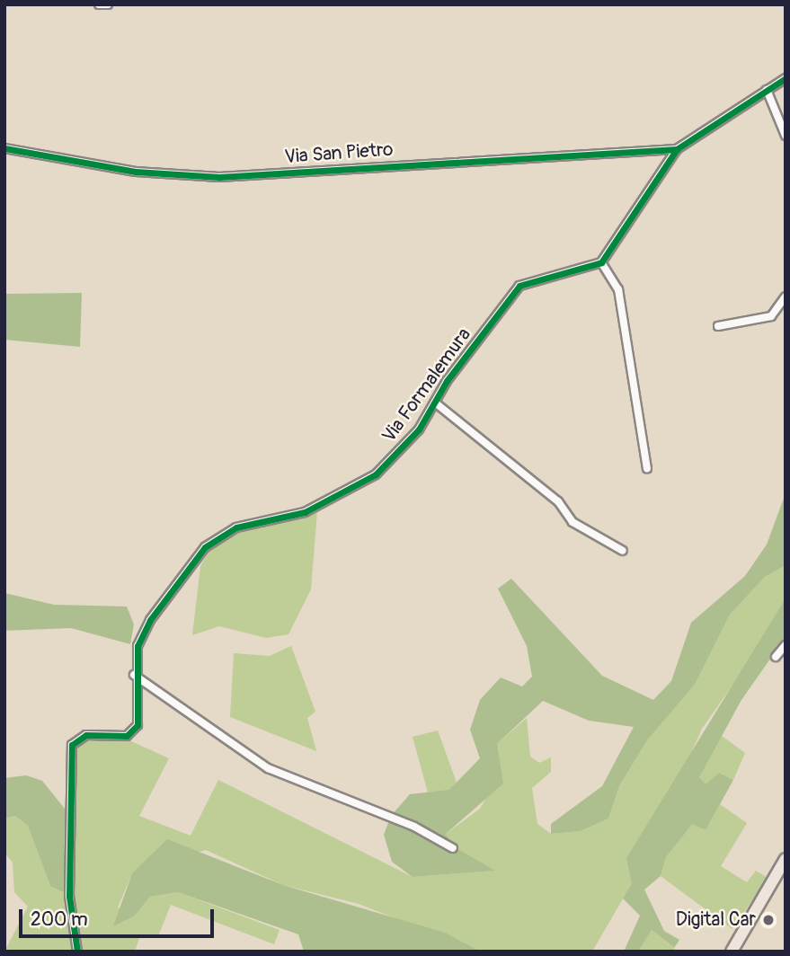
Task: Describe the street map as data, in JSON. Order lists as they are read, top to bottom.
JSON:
{
  "streets": {
    "street": ["Via San Pietro", "Via Formalemura"]
  },
  "places": ["Digital Car"],
  "scale_bar": "200 m"
}
